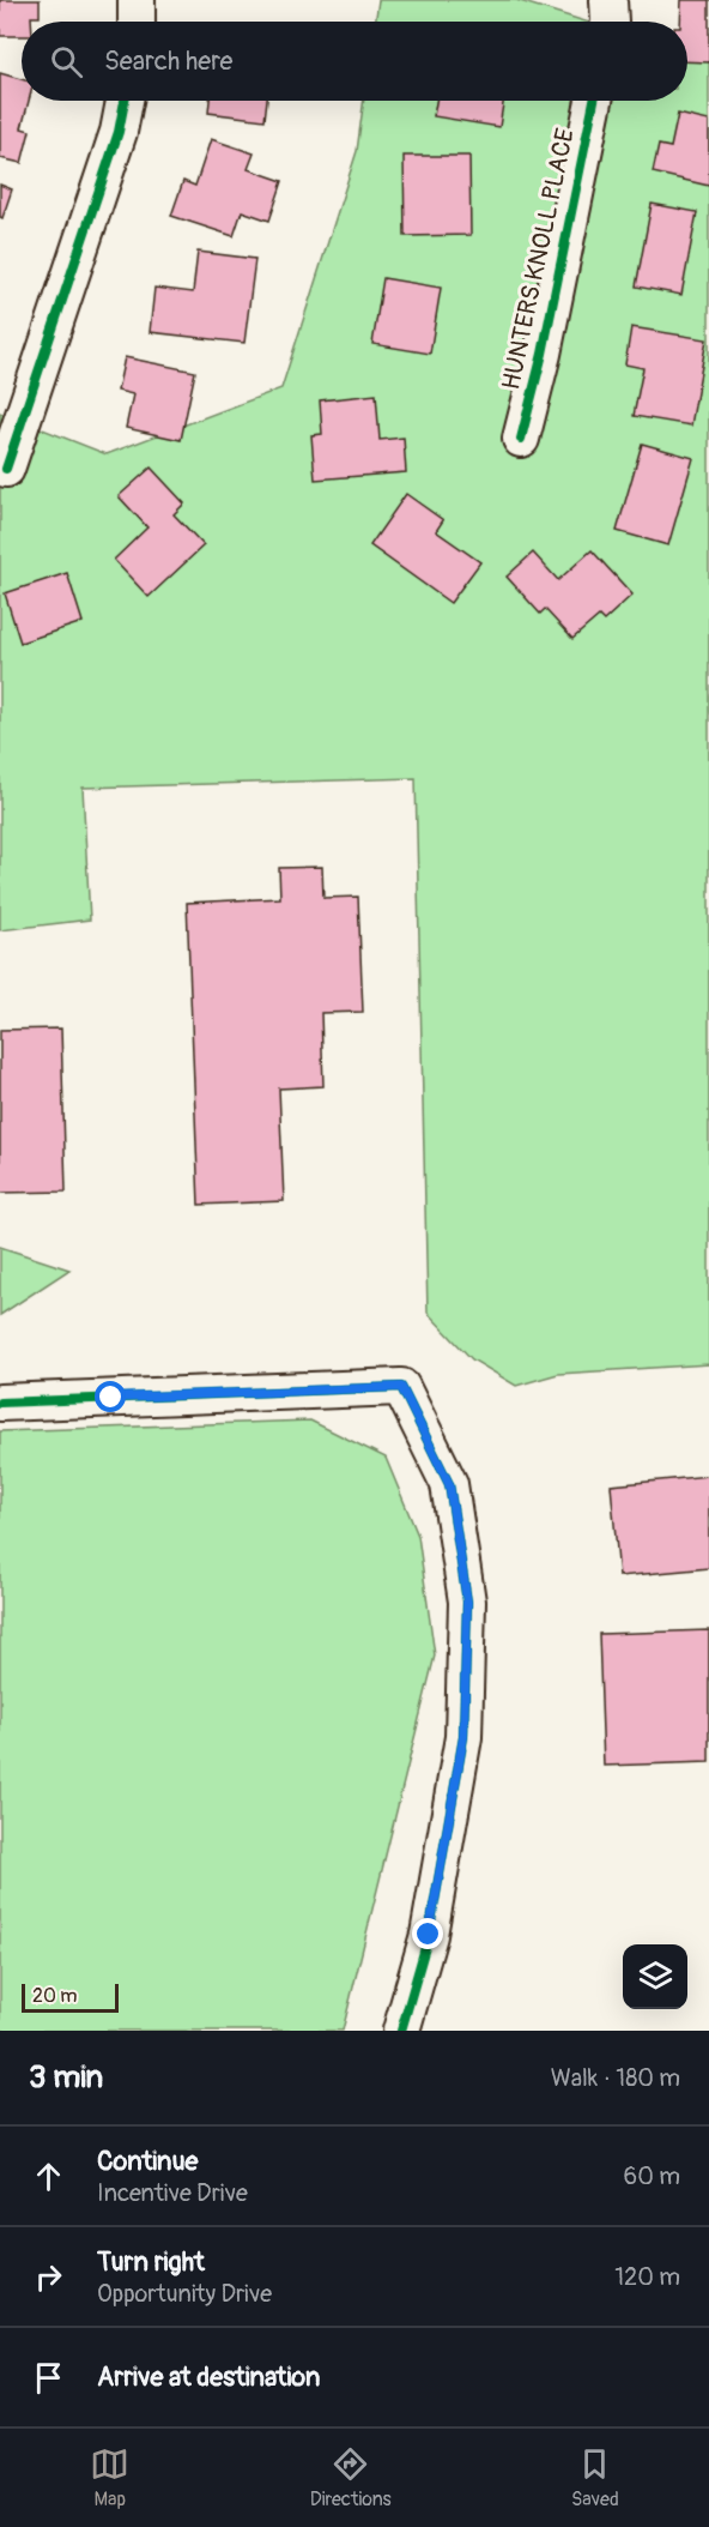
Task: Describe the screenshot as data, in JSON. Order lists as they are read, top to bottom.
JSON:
{
  "streets": {
    "street": ["HUNTERS KNOLL PLACE"]
  },
  "scale_bar": "20 m",
  "page": {
    "search": "Search here",
    "scale": "20 m",
    "heading": ["3 min", "Walk · 180 m"],
    "list": [
      ["Continue", "Incentive Drive", "60 m"],
      ["Turn right", "Opportunity Drive", "120 m"],
      "Arrive at destination"
    ],
    "nav": ["Map", "Directions", "Saved"]
  }
}
